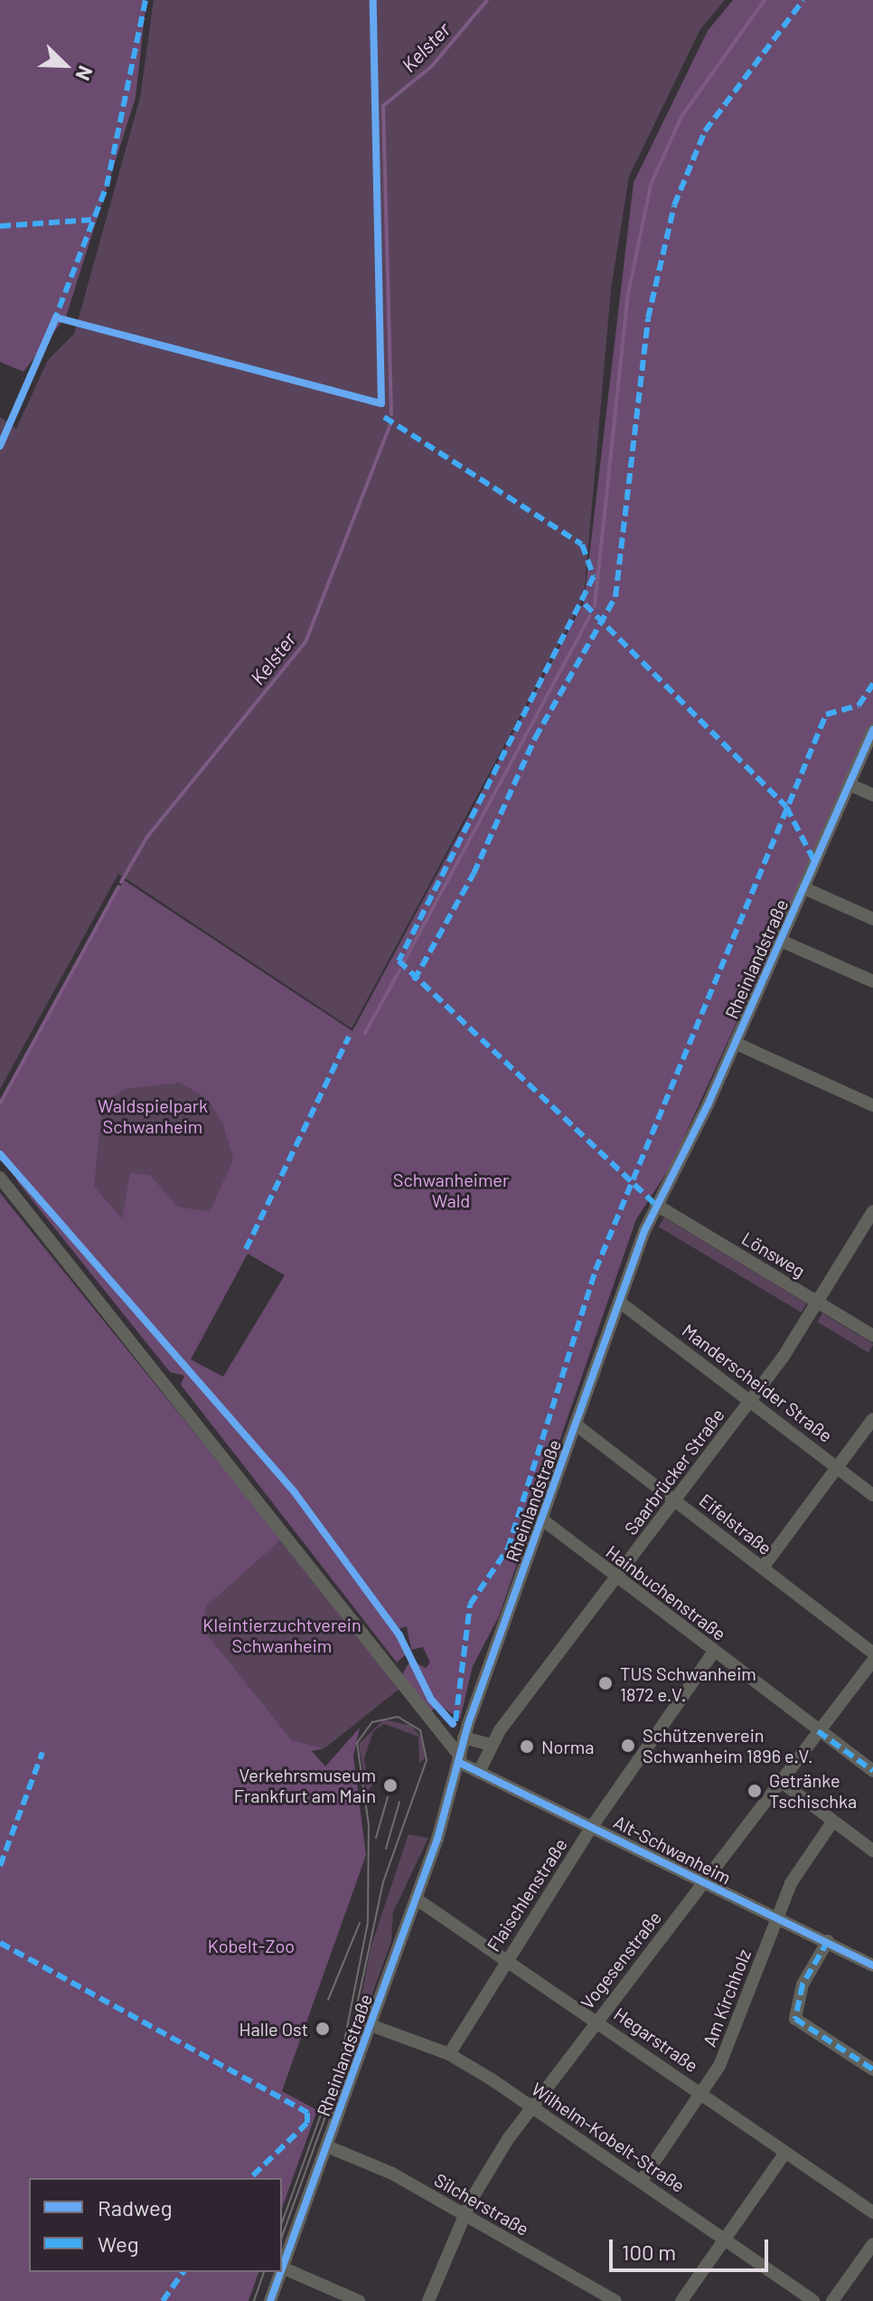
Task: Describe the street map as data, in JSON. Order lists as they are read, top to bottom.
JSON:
{
  "streets": {
    "street": [
      "Rheinlandstraße",
      "Lönsweg",
      "Manderscheider Straße",
      "Saarbrücker Straße",
      "Eifelstraße",
      "Hainbuchenstraße",
      "Alt-Schwanheim",
      "Flaischlenstraße",
      "Vogesenstraße",
      "Am Kirchholz",
      "Hegarstraße",
      "Wilhelm-Kobelt-Straße",
      "Silcherstraße"
    ]
  },
  "crossings": [
    ["Rheinlandstraße", "Lönsweg"],
    ["Rheinlandstraße", "Manderscheider Straße"],
    ["Rheinlandstraße", "Eifelstraße"],
    ["Rheinlandstraße", "Hainbuchenstraße"],
    ["Rheinlandstraße", "Alt-Schwanheim"],
    ["Rheinlandstraße", "Hegarstraße"],
    ["Rheinlandstraße", "Wilhelm-Kobelt-Straße"],
    ["Rheinlandstraße", "Silcherstraße"],
    ["Lönsweg", "Saarbrücker Straße"],
    ["Manderscheider Straße", "Saarbrücker Straße"],
    ["Saarbrücker Straße", "Eifelstraße"],
    ["Saarbrücker Straße", "Hainbuchenstraße"],
    ["Saarbrücker Straße", "Alt-Schwanheim"],
    ["Hainbuchenstraße", "Flaischlenstraße"],
    ["Hainbuchenstraße", "Vogesenstraße"],
    ["Alt-Schwanheim", "Flaischlenstraße"],
    ["Alt-Schwanheim", "Vogesenstraße"],
    ["Alt-Schwanheim", "Am Kirchholz"],
    ["Flaischlenstraße", "Hegarstraße"],
    ["Flaischlenstraße", "Wilhelm-Kobelt-Straße"],
    ["Vogesenstraße", "Hegarstraße"],
    ["Vogesenstraße", "Wilhelm-Kobelt-Straße"],
    ["Vogesenstraße", "Silcherstraße"],
    ["Am Kirchholz", "Hegarstraße"],
    ["Am Kirchholz", "Wilhelm-Kobelt-Straße"]
  ],
  "water": ["Kelster"],
  "parks": [
    "Waldspielpark Schwanheim",
    "Schwanheimer Wald",
    "Kleintierzuchtverein Schwanheim",
    "Kobelt-Zoo"
  ],
  "places": [
    "TUS Schwanheim 1872 e.V.",
    "Schützenverein Schwanheim 1896 e.V.",
    "Norma",
    "Verkehrsmuseum Frankfurt am Main",
    "Getränke Tschischka",
    "Halle Ost"
  ],
  "legend": ["Radweg", "Weg"],
  "scale_bar": "100 m",
  "north": "bottom right"
}
